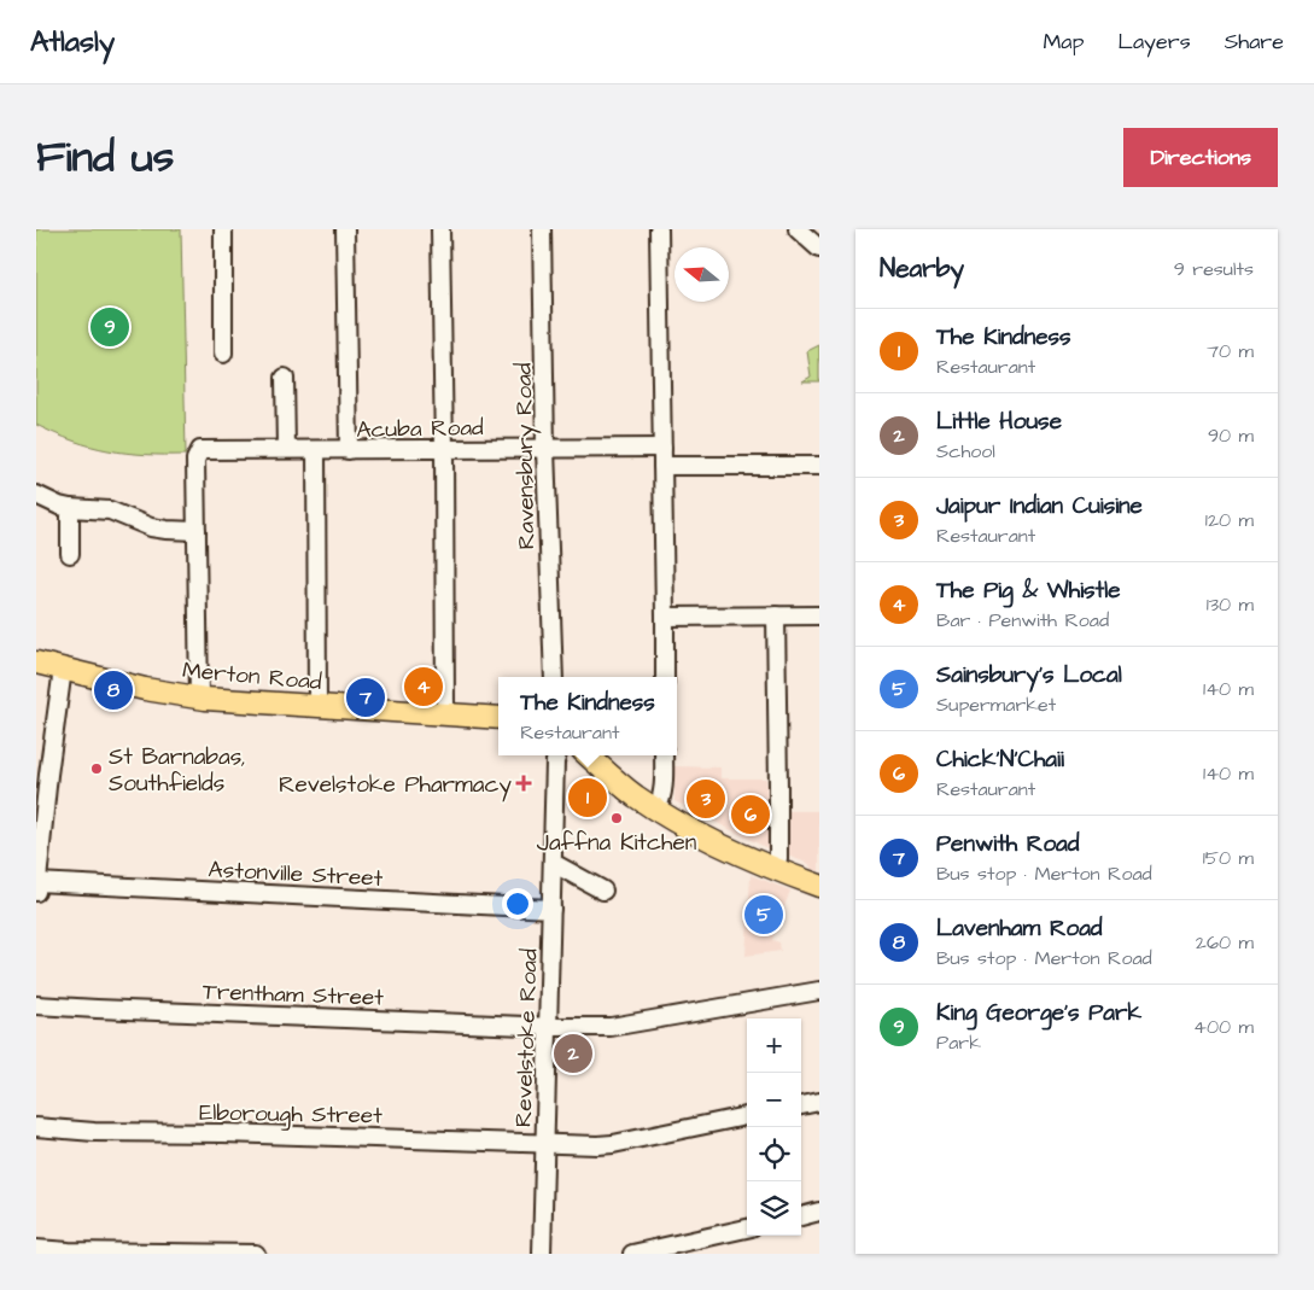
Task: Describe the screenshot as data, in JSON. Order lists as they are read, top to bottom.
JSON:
{
  "streets": {
    "main road": ["Merton Road"],
    "street": [
      "Acuba Road",
      "Ravensbury Road",
      "Astonville Street",
      "Trentham Street",
      "Revelstoke Road",
      "Elborough Street"
    ]
  },
  "crossings": [
    ["Acuba Road", "Ravensbury Road"],
    ["Astonville Street", "Revelstoke Road"],
    ["Trentham Street", "Revelstoke Road"],
    ["Revelstoke Road", "Elborough Street"]
  ],
  "places": {
    "other": ["St Barnabas, Southfields", "Jaffna Kitchen"],
    "health": ["Revelstoke Pharmacy"]
  },
  "north": "left",
  "page": {
    "header": "Atlasly",
    "nav": ["Map", "Layers", "Share"],
    "title": "Find us",
    "buttons": "Directions",
    "heading": ["Nearby", "9 results"],
    "pins": [
      "9",
      "4",
      "8",
      "7",
      "1",
      "3",
      "6",
      "5",
      "2"
    ],
    "list": [
      {
        "mark": "1",
        "name": "The Kindness",
        "note": "Restaurant",
        "value": "70 m"
      },
      {
        "mark": "2",
        "name": "Little House",
        "note": "School",
        "value": "90 m"
      },
      {
        "mark": "3",
        "name": "Jaipur Indian Cuisine",
        "note": "Restaurant",
        "value": "120 m"
      },
      {
        "mark": "4",
        "name": "The Pig & Whistle",
        "note": "Bar · Penwith Road",
        "value": "130 m"
      },
      {
        "mark": "5",
        "name": "Sainsbury's Local",
        "note": "Supermarket",
        "value": "140 m"
      },
      {
        "mark": "6",
        "name": "Chick'N'Chaii",
        "note": "Restaurant",
        "value": "140 m"
      },
      {
        "mark": "7",
        "name": "Penwith Road",
        "note": "Bus stop · Merton Road",
        "value": "150 m"
      },
      {
        "mark": "8",
        "name": "Lavenham Road",
        "note": "Bus stop · Merton Road",
        "value": "260 m"
      },
      {
        "mark": "9",
        "name": "King George's Park",
        "note": "Park",
        "value": "400 m"
      }
    ],
    "popup": ["The Kindness", "Restaurant"],
    "map_buttons": ["+", "−"]
  }
}
